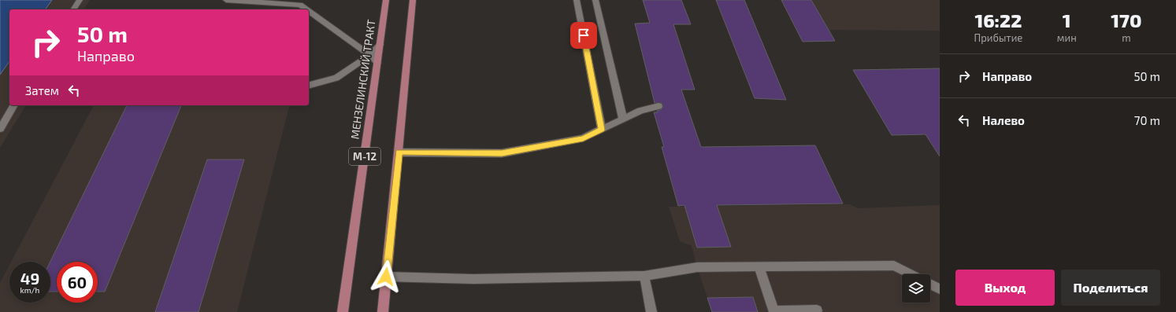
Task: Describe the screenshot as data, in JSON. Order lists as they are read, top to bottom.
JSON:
{
  "streets": {
    "main road": ["МЕНЗЕЛИНСКИЙ ТРАКТ", "М-12"]
  },
  "page": {
    "eta": [
      "16:22",
      "Прибытие",
      "1",
      "мин",
      "170",
      "m"
    ],
    "turn": ["50 m", "Направо"],
    "list": [
      {
        "name": "Направо",
        "value": "50 m"
      },
      {
        "name": "Налево",
        "value": "70 m"
      }
    ],
    "then": "Затем",
    "speed": "49 km/h",
    "limit": "60",
    "buttons": ["Выход", "Поделиться"]
  }
}
